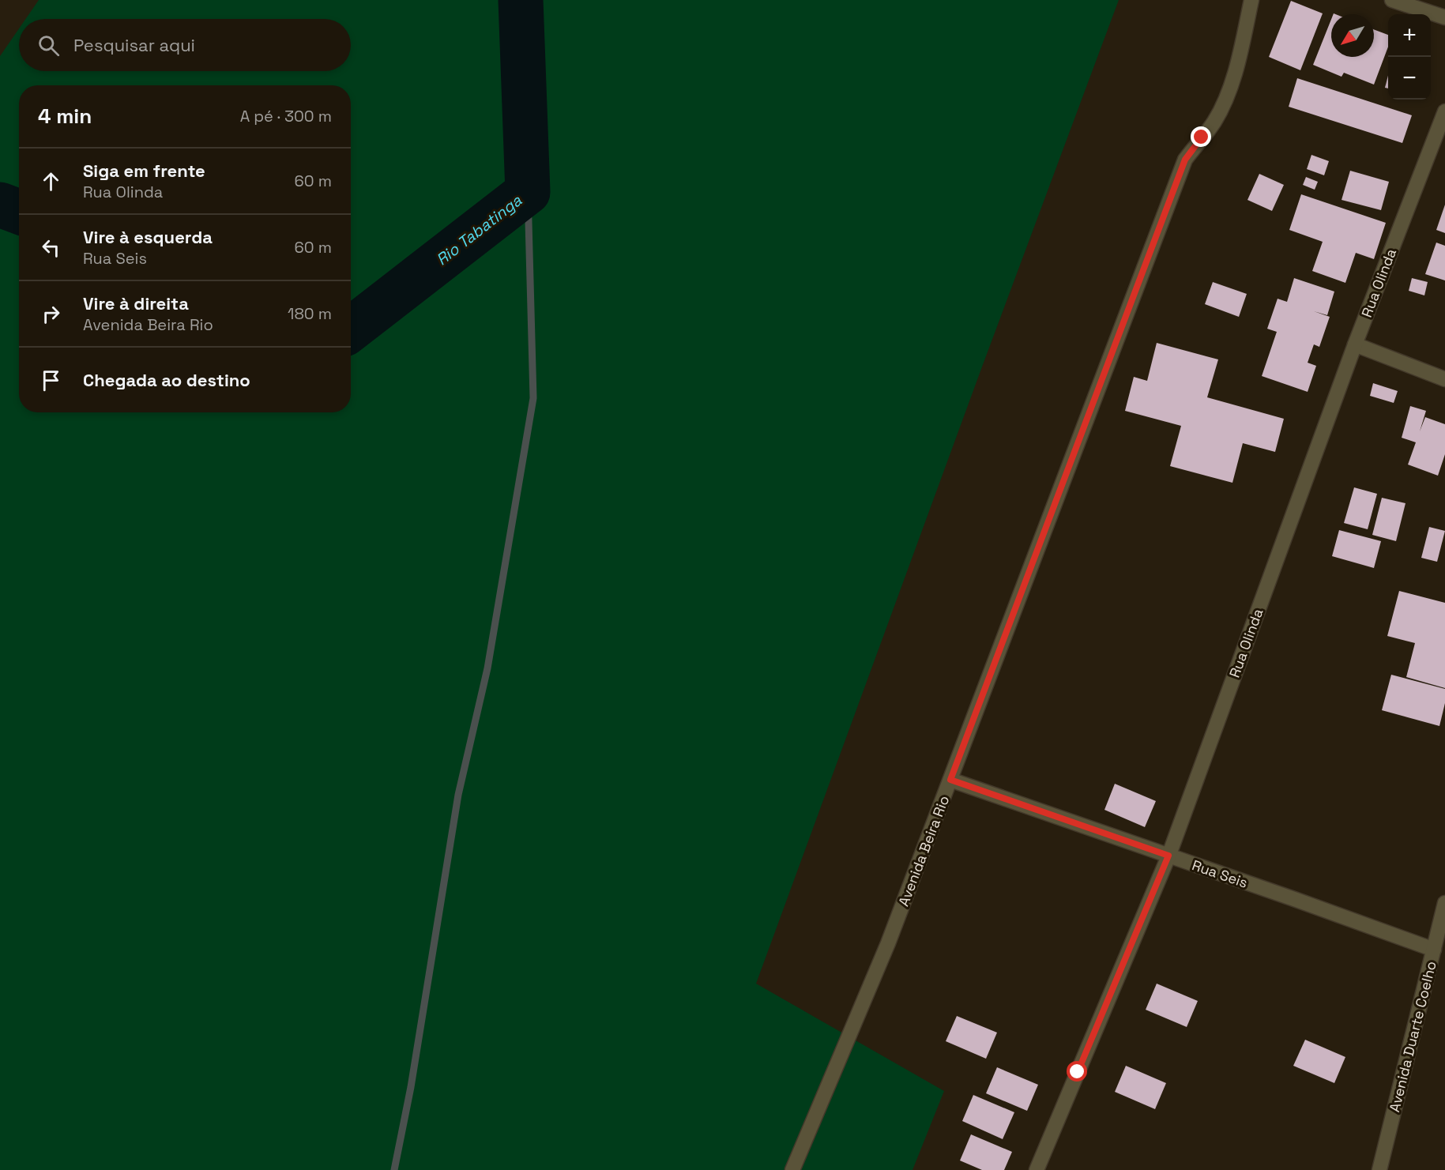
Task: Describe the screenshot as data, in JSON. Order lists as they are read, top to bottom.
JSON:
{
  "streets": {
    "street": [
      "Rua Olinda",
      "Avenida Beira Rio",
      "Rua Seis",
      "Avenida Duarte Coelho"
    ]
  },
  "crossings": [
    ["Rua Olinda", "Rua Seis"],
    ["Avenida Beira Rio", "Rua Seis"],
    ["Rua Seis", "Avenida Duarte Coelho"]
  ],
  "water": ["Rio Tabatinga"],
  "north": "bottom left",
  "page": {
    "map_buttons": ["+", "−"],
    "search": "Pesquisar aqui",
    "heading": ["4 min", "A pé · 300 m"],
    "list": [
      ["Siga em frente", "Rua Olinda", "60 m"],
      ["Vire à esquerda", "Rua Seis", "60 m"],
      ["Vire à direita", "Avenida Beira Rio", "180 m"],
      "Chegada ao destino"
    ]
  }
}
